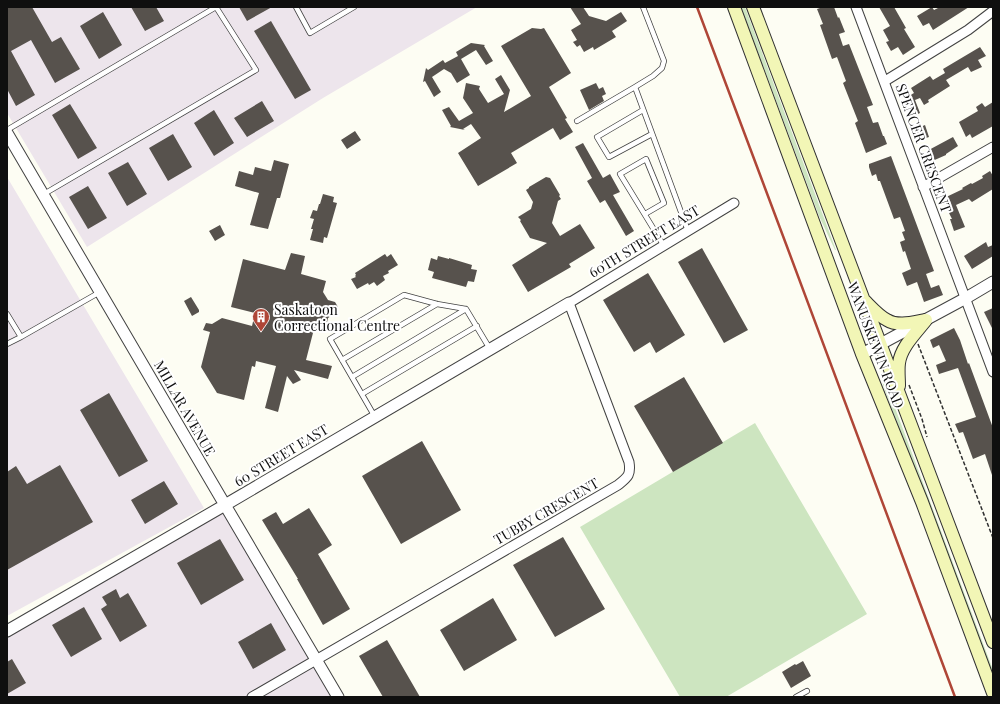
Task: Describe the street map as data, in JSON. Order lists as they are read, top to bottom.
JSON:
{
  "streets": {
    "main road": ["WANUSKEWIN ROAD"],
    "street": [
      "SPENCER CRESCENT",
      "60TH STREET EAST",
      "MILLAR AVENUE",
      "60 STREET EAST",
      "TUBBY CRESCENT"
    ]
  },
  "crossings": [
    ["60TH STREET EAST", "60 STREET EAST"],
    ["60TH STREET EAST", "TUBBY CRESCENT"],
    ["MILLAR AVENUE", "60 STREET EAST"],
    ["MILLAR AVENUE", "TUBBY CRESCENT"],
    ["60 STREET EAST", "TUBBY CRESCENT"]
  ],
  "places": {
    "building": ["Saskatoon Correctional Centre"]
  }
}
